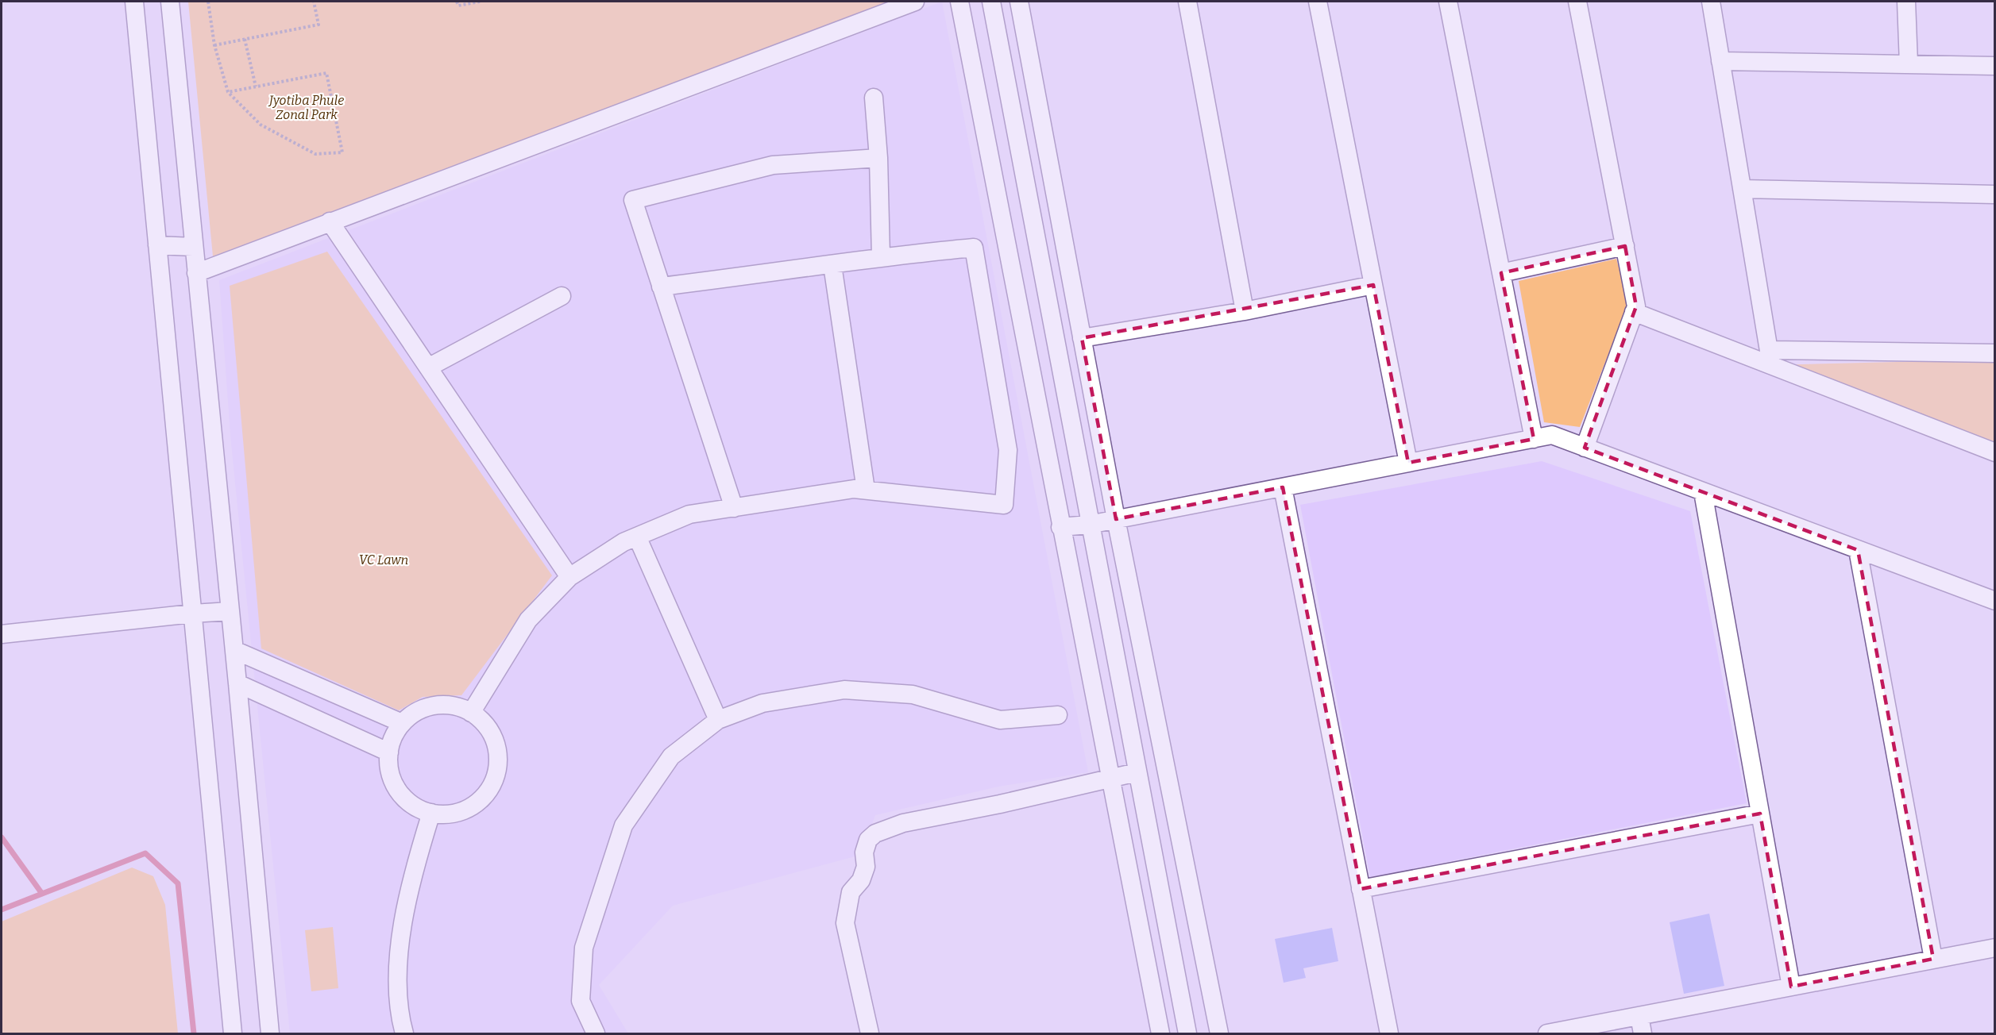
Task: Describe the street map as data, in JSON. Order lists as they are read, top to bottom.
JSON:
{
  "parks": ["Jyotiba Phule Zonal Park", "VC Lawn"]
}
